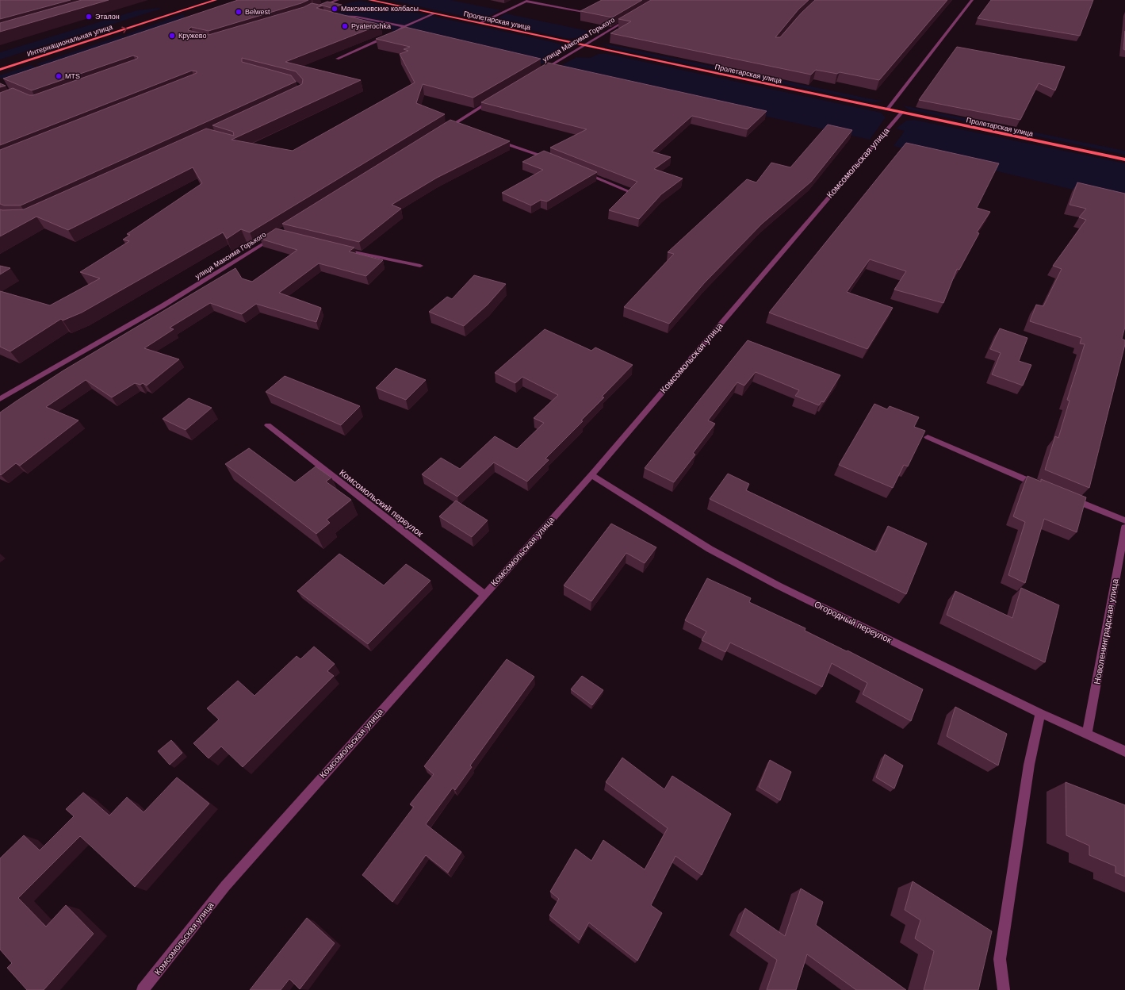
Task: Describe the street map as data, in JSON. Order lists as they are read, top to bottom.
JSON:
{
  "streets": {
    "main road": ["Пролетарская улица", "Интернациональная улица"],
    "street": [
      "улица Максима Горького",
      "Комсомольская улица",
      "Комсомольский переулок",
      "Огородный переулок",
      "Новоленинградская улица"
    ]
  },
  "crossings": [
    ["Пролетарская улица", "улица Максима Горького"],
    ["Пролетарская улица", "Комсомольская улица"],
    ["Комсомольская улица", "Комсомольский переулок"],
    ["Комсомольская улица", "Огородный переулок"],
    ["Огородный переулок", "Новоленинградская улица"]
  ],
  "one_way": ["Интернациональная улица"],
  "places": [
    "Максимовские колбасы",
    "Belwest",
    "Эталон",
    "Pyaterochka",
    "Кружево",
    "MTS"
  ]
}
